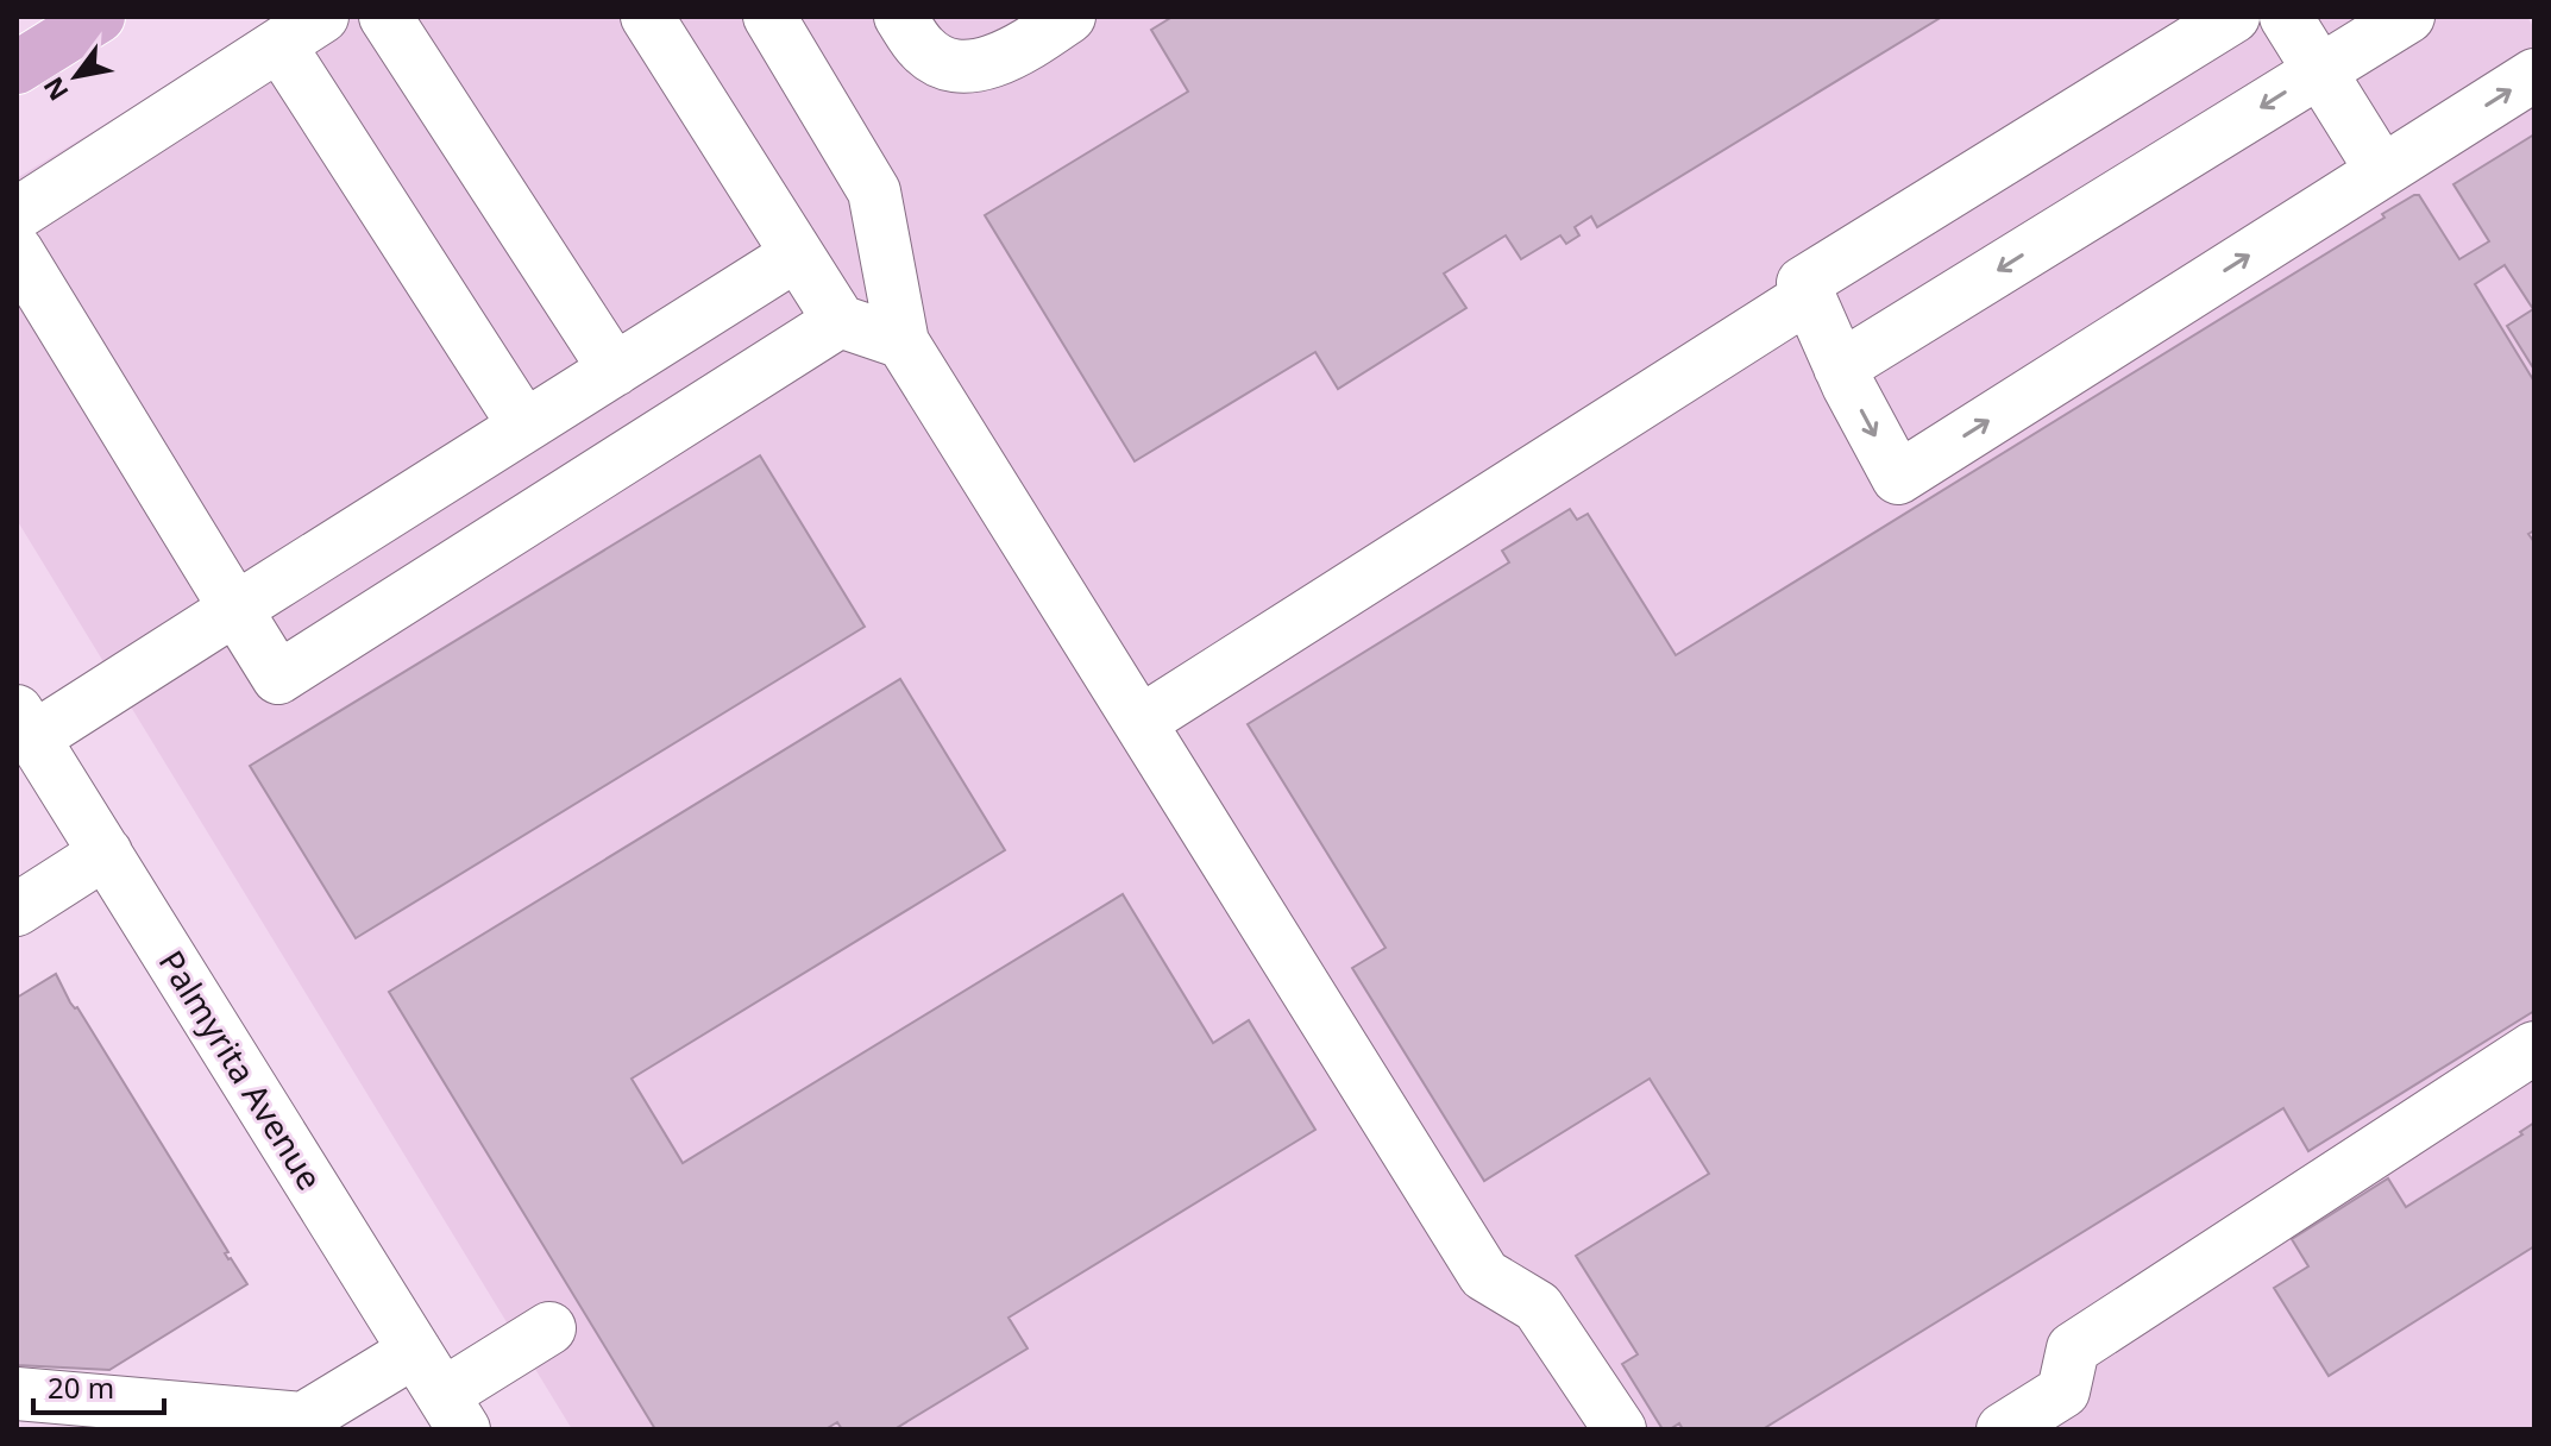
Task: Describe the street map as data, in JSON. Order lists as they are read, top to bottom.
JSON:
{
  "streets": {
    "street": ["Palmyrita Avenue"]
  },
  "scale_bar": "20 m",
  "north": "bottom left"
}
